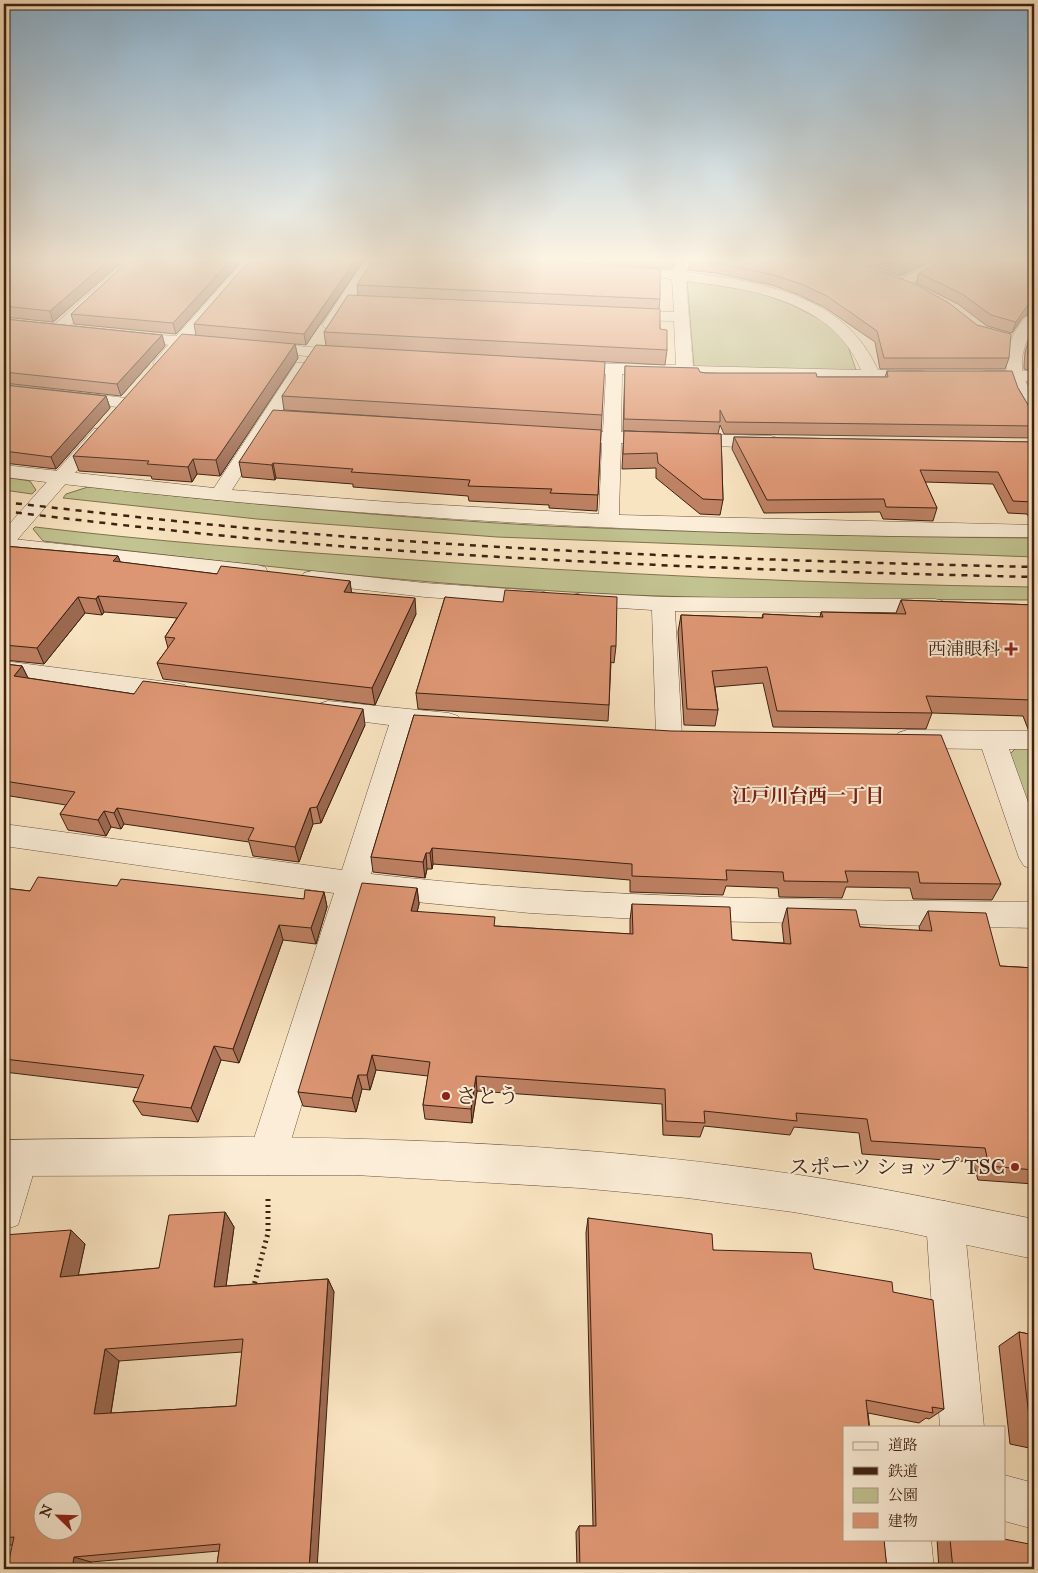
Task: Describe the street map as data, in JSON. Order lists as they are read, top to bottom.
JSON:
{
  "districts": ["江戸川台西一丁目"],
  "places": {
    "health": ["西浦眼科"],
    "other": ["さとう", "スポーツ ショップ TSC"]
  },
  "legend": [
    "道路",
    "鉄道",
    "公園",
    "建物"
  ],
  "north": "top left"
}
